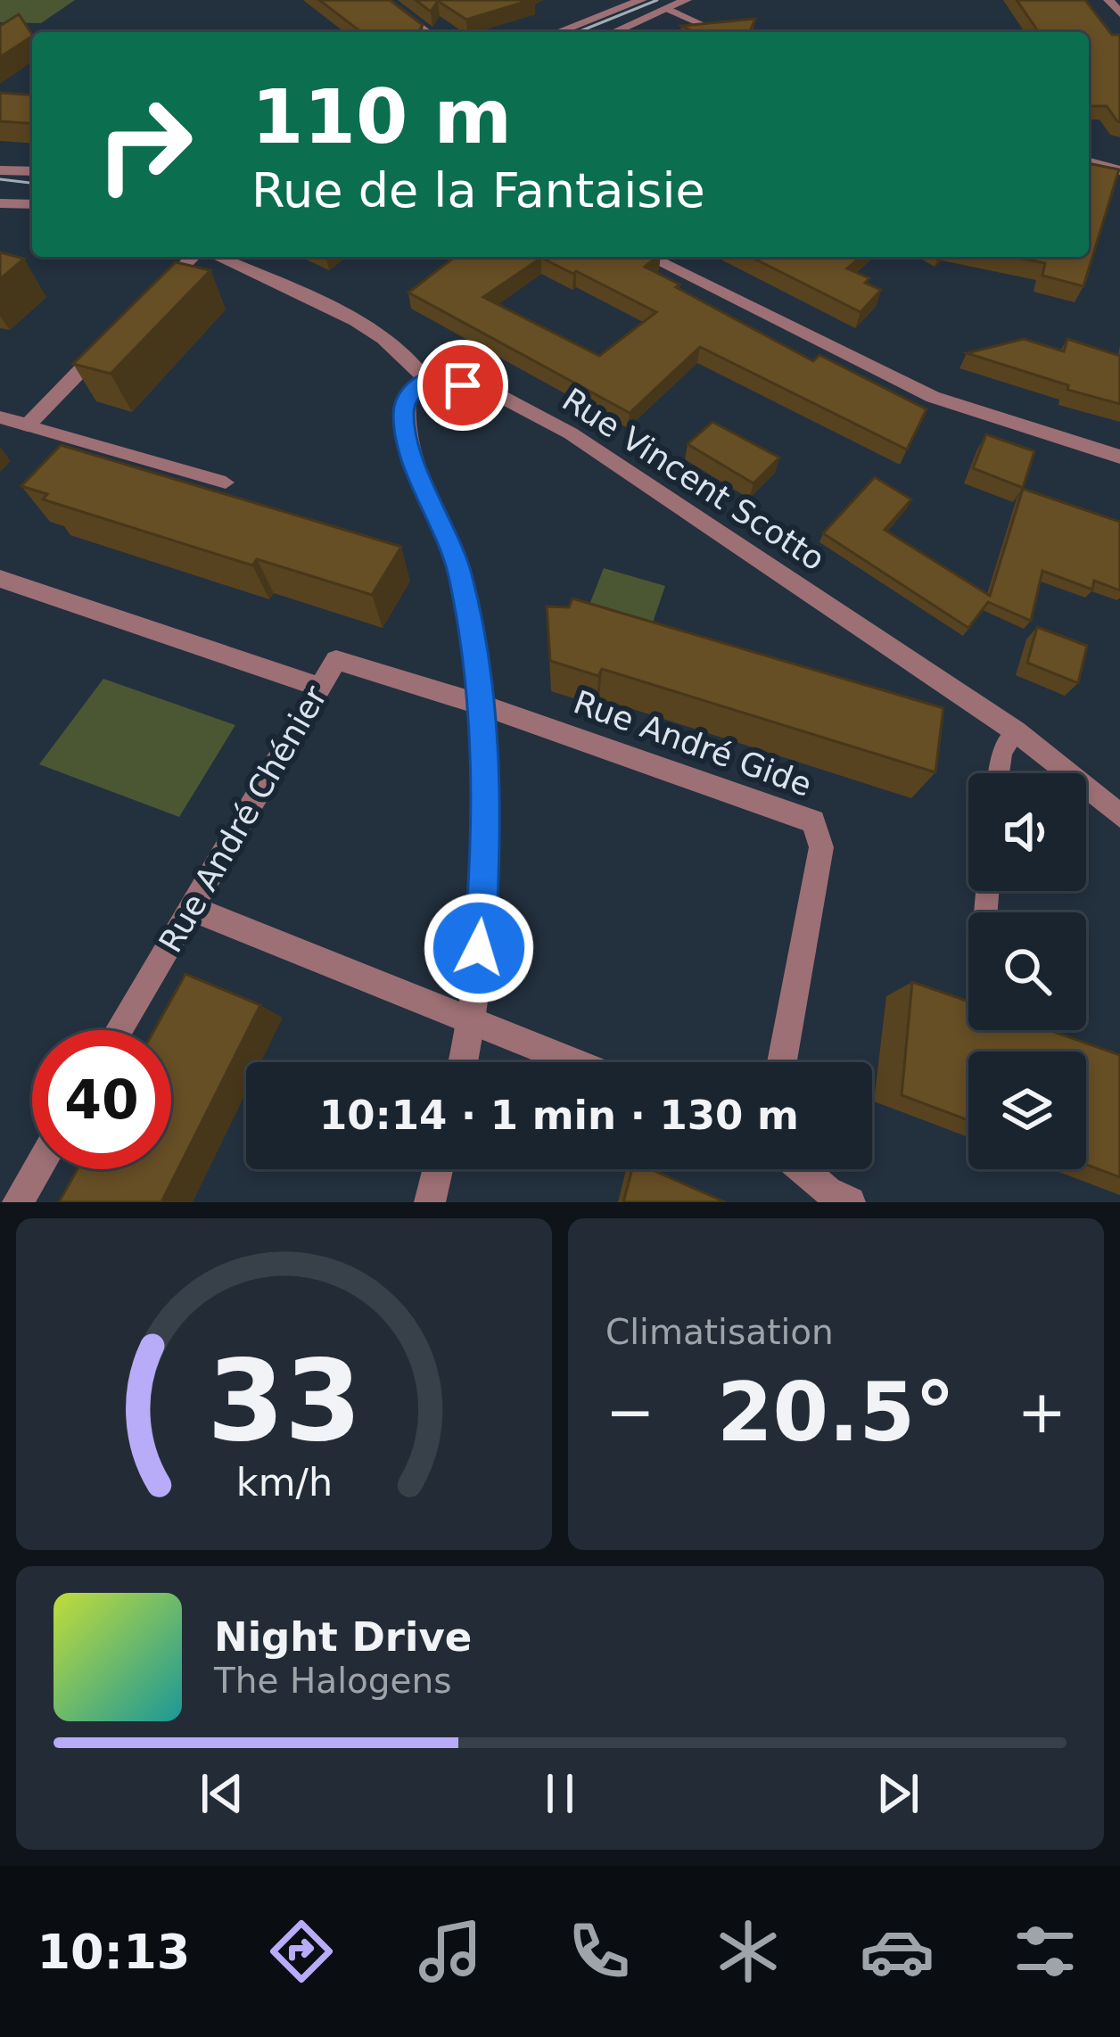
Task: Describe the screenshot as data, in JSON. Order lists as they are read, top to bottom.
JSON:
{
  "streets": {
    "street": ["Rue Vincent Scotto", "Rue André Gide", "Rue André Chénier"]
  },
  "crossings": [
    ["Rue André Gide", "Rue André Chénier"]
  ],
  "page": {
    "turn": ["110 m", "Rue de la Fantaisie"],
    "limit": "40",
    "trip": "10:14 · 1 min · 130 m",
    "tile": "Climatisation",
    "heat": ["−", "20.5°", "+"],
    "song": ["Night Drive", "The Halogens"],
    "tabs": "10:13",
    "gauge": ["33", "km/h"]
  }
}
